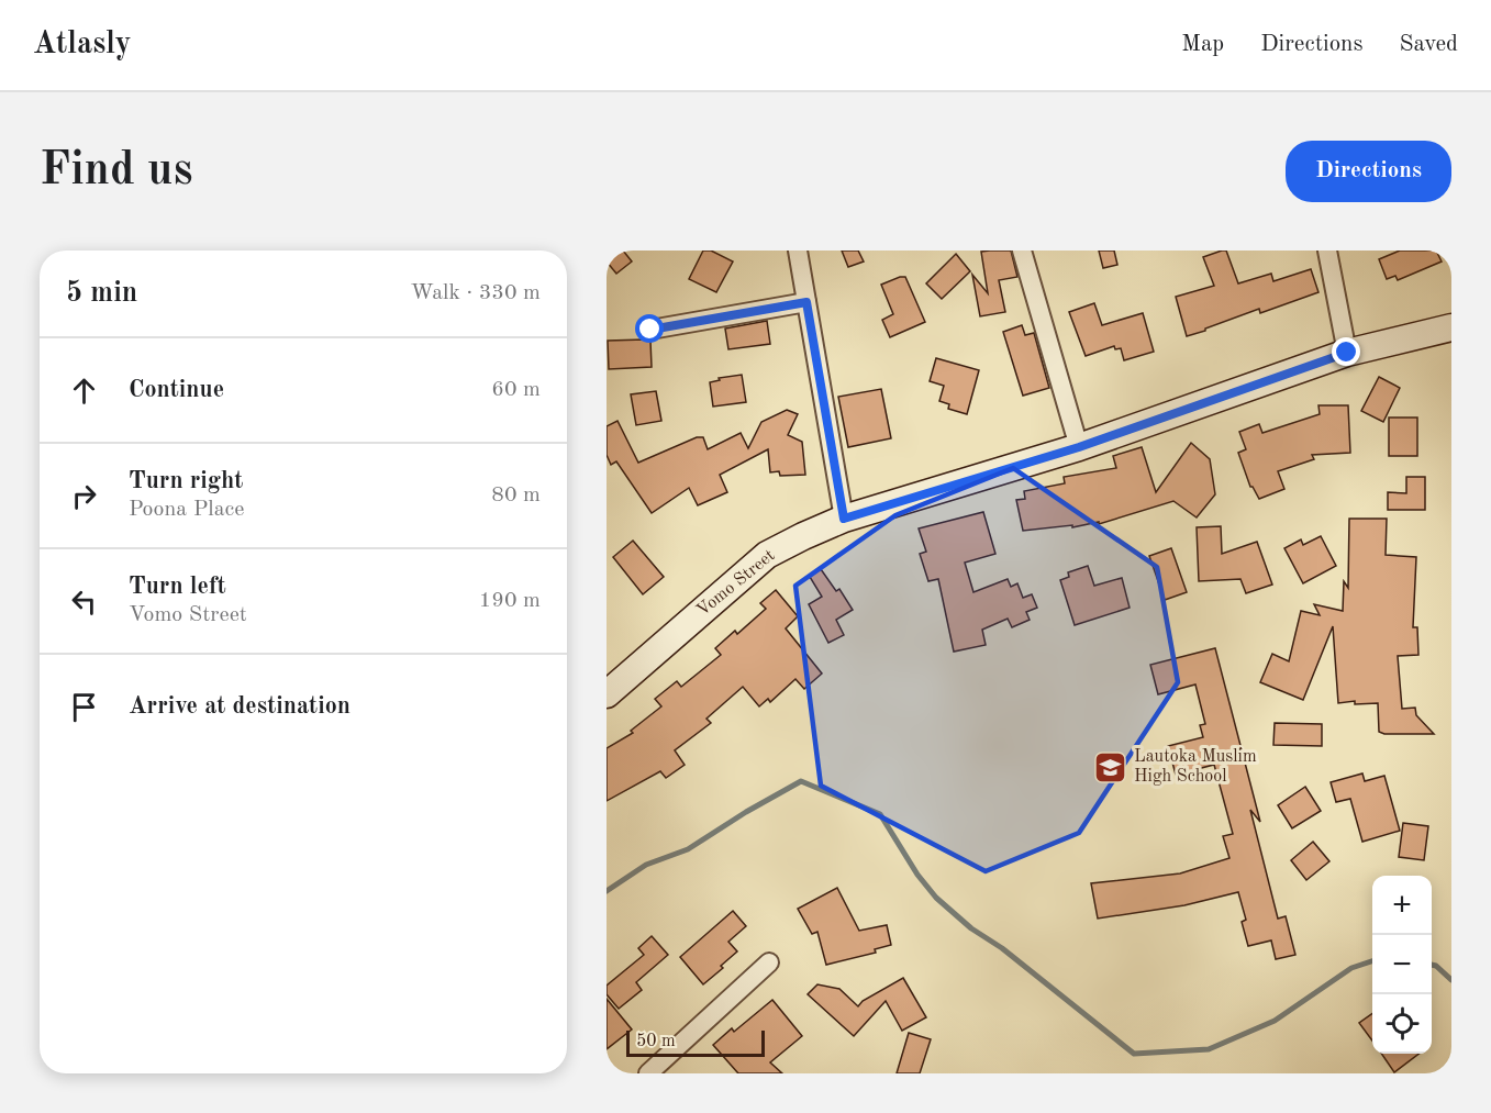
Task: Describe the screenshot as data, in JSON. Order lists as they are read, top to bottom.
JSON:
{
  "streets": {
    "main road": ["Vomo Street"]
  },
  "places": {
    "school or university": ["Lautoka Muslim High School"]
  },
  "scale_bar": "50 m",
  "page": {
    "header": "Atlasly",
    "nav": ["Map", "Directions", "Saved"],
    "buttons": "Directions",
    "title": "Find us",
    "heading": ["5 min", "Walk · 330 m"],
    "list": [
      ["Continue", "60 m"],
      ["Turn right", "Poona Place", "80 m"],
      ["Turn left", "Vomo Street", "190 m"],
      "Arrive at destination"
    ],
    "map_buttons": ["+", "−"],
    "scale": "50 m"
  }
}
